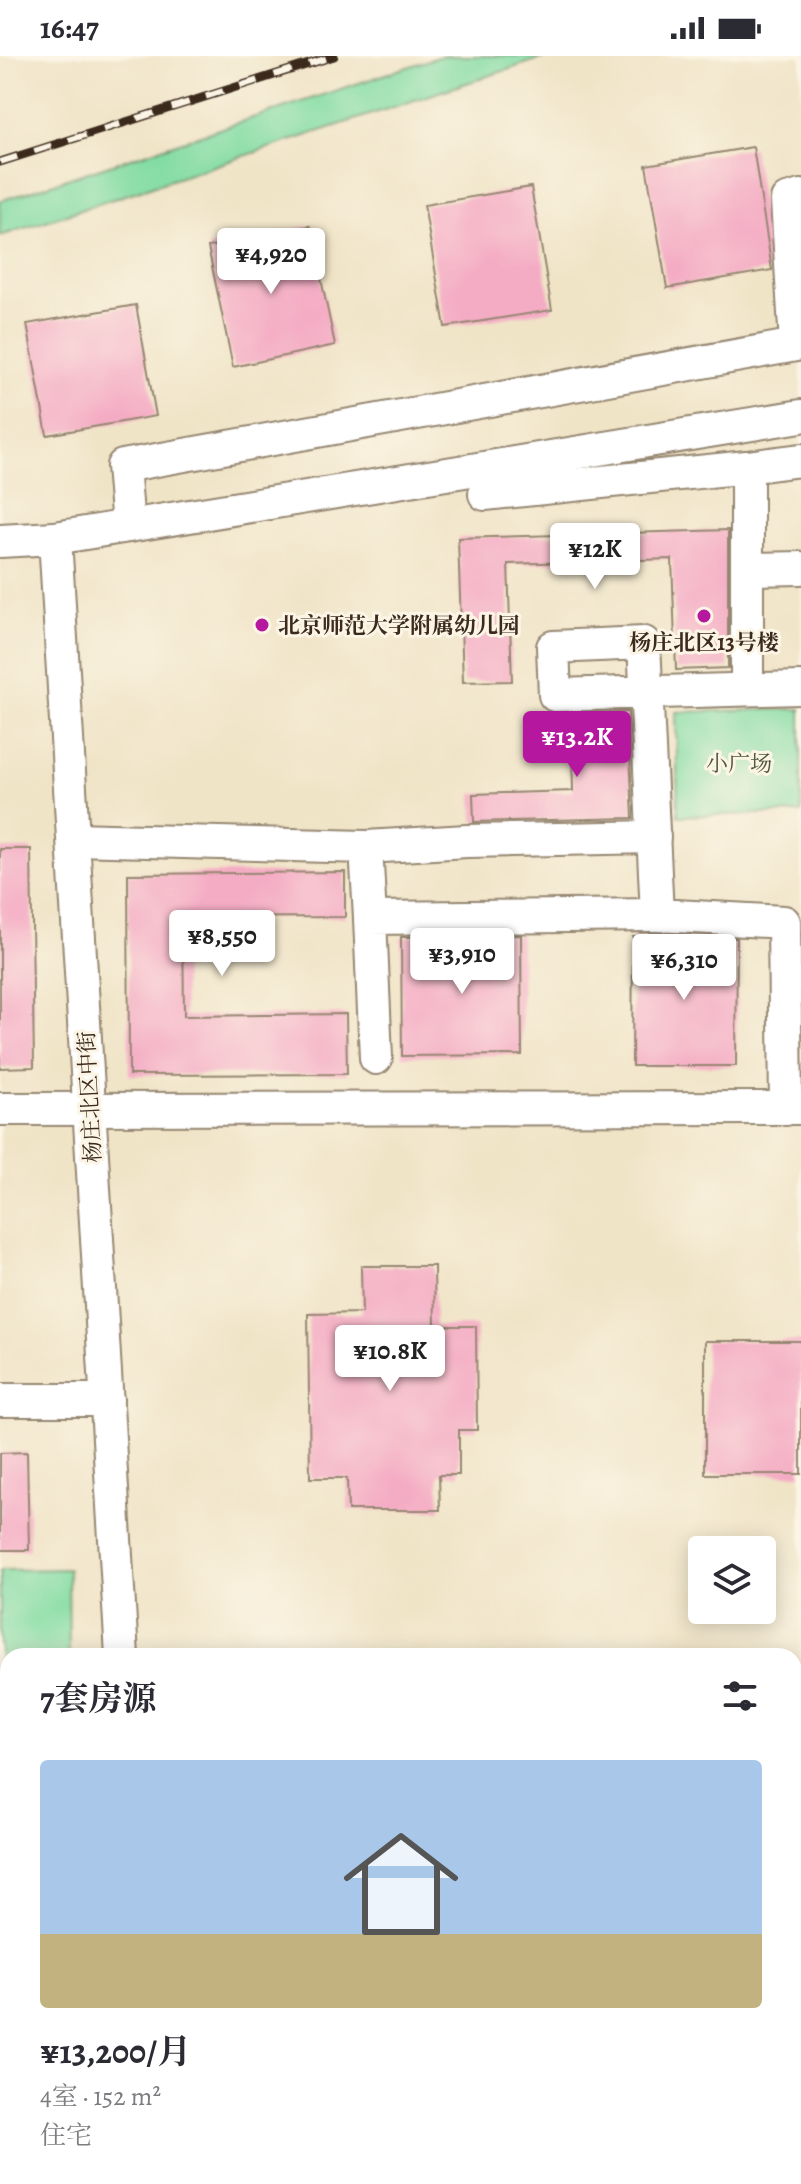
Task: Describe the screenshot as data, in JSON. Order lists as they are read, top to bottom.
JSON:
{
  "streets": {
    "street": ["杨庄北区中街"]
  },
  "parks": ["小广场"],
  "places": ["杨庄北区13号楼", "北京师范大学附属幼儿园"],
  "page": {
    "status": "16:47",
    "price": [
      "¥4,920",
      "¥12K",
      "¥13.2K",
      "¥8,550",
      "¥3,910",
      "¥6,310",
      "¥10.8K"
    ],
    "heading": "7套房源",
    "list": [
      {
        "name": "¥13,200/月",
        "note": "4室 · 152 m² · 住宅"
      }
    ]
  }
}
